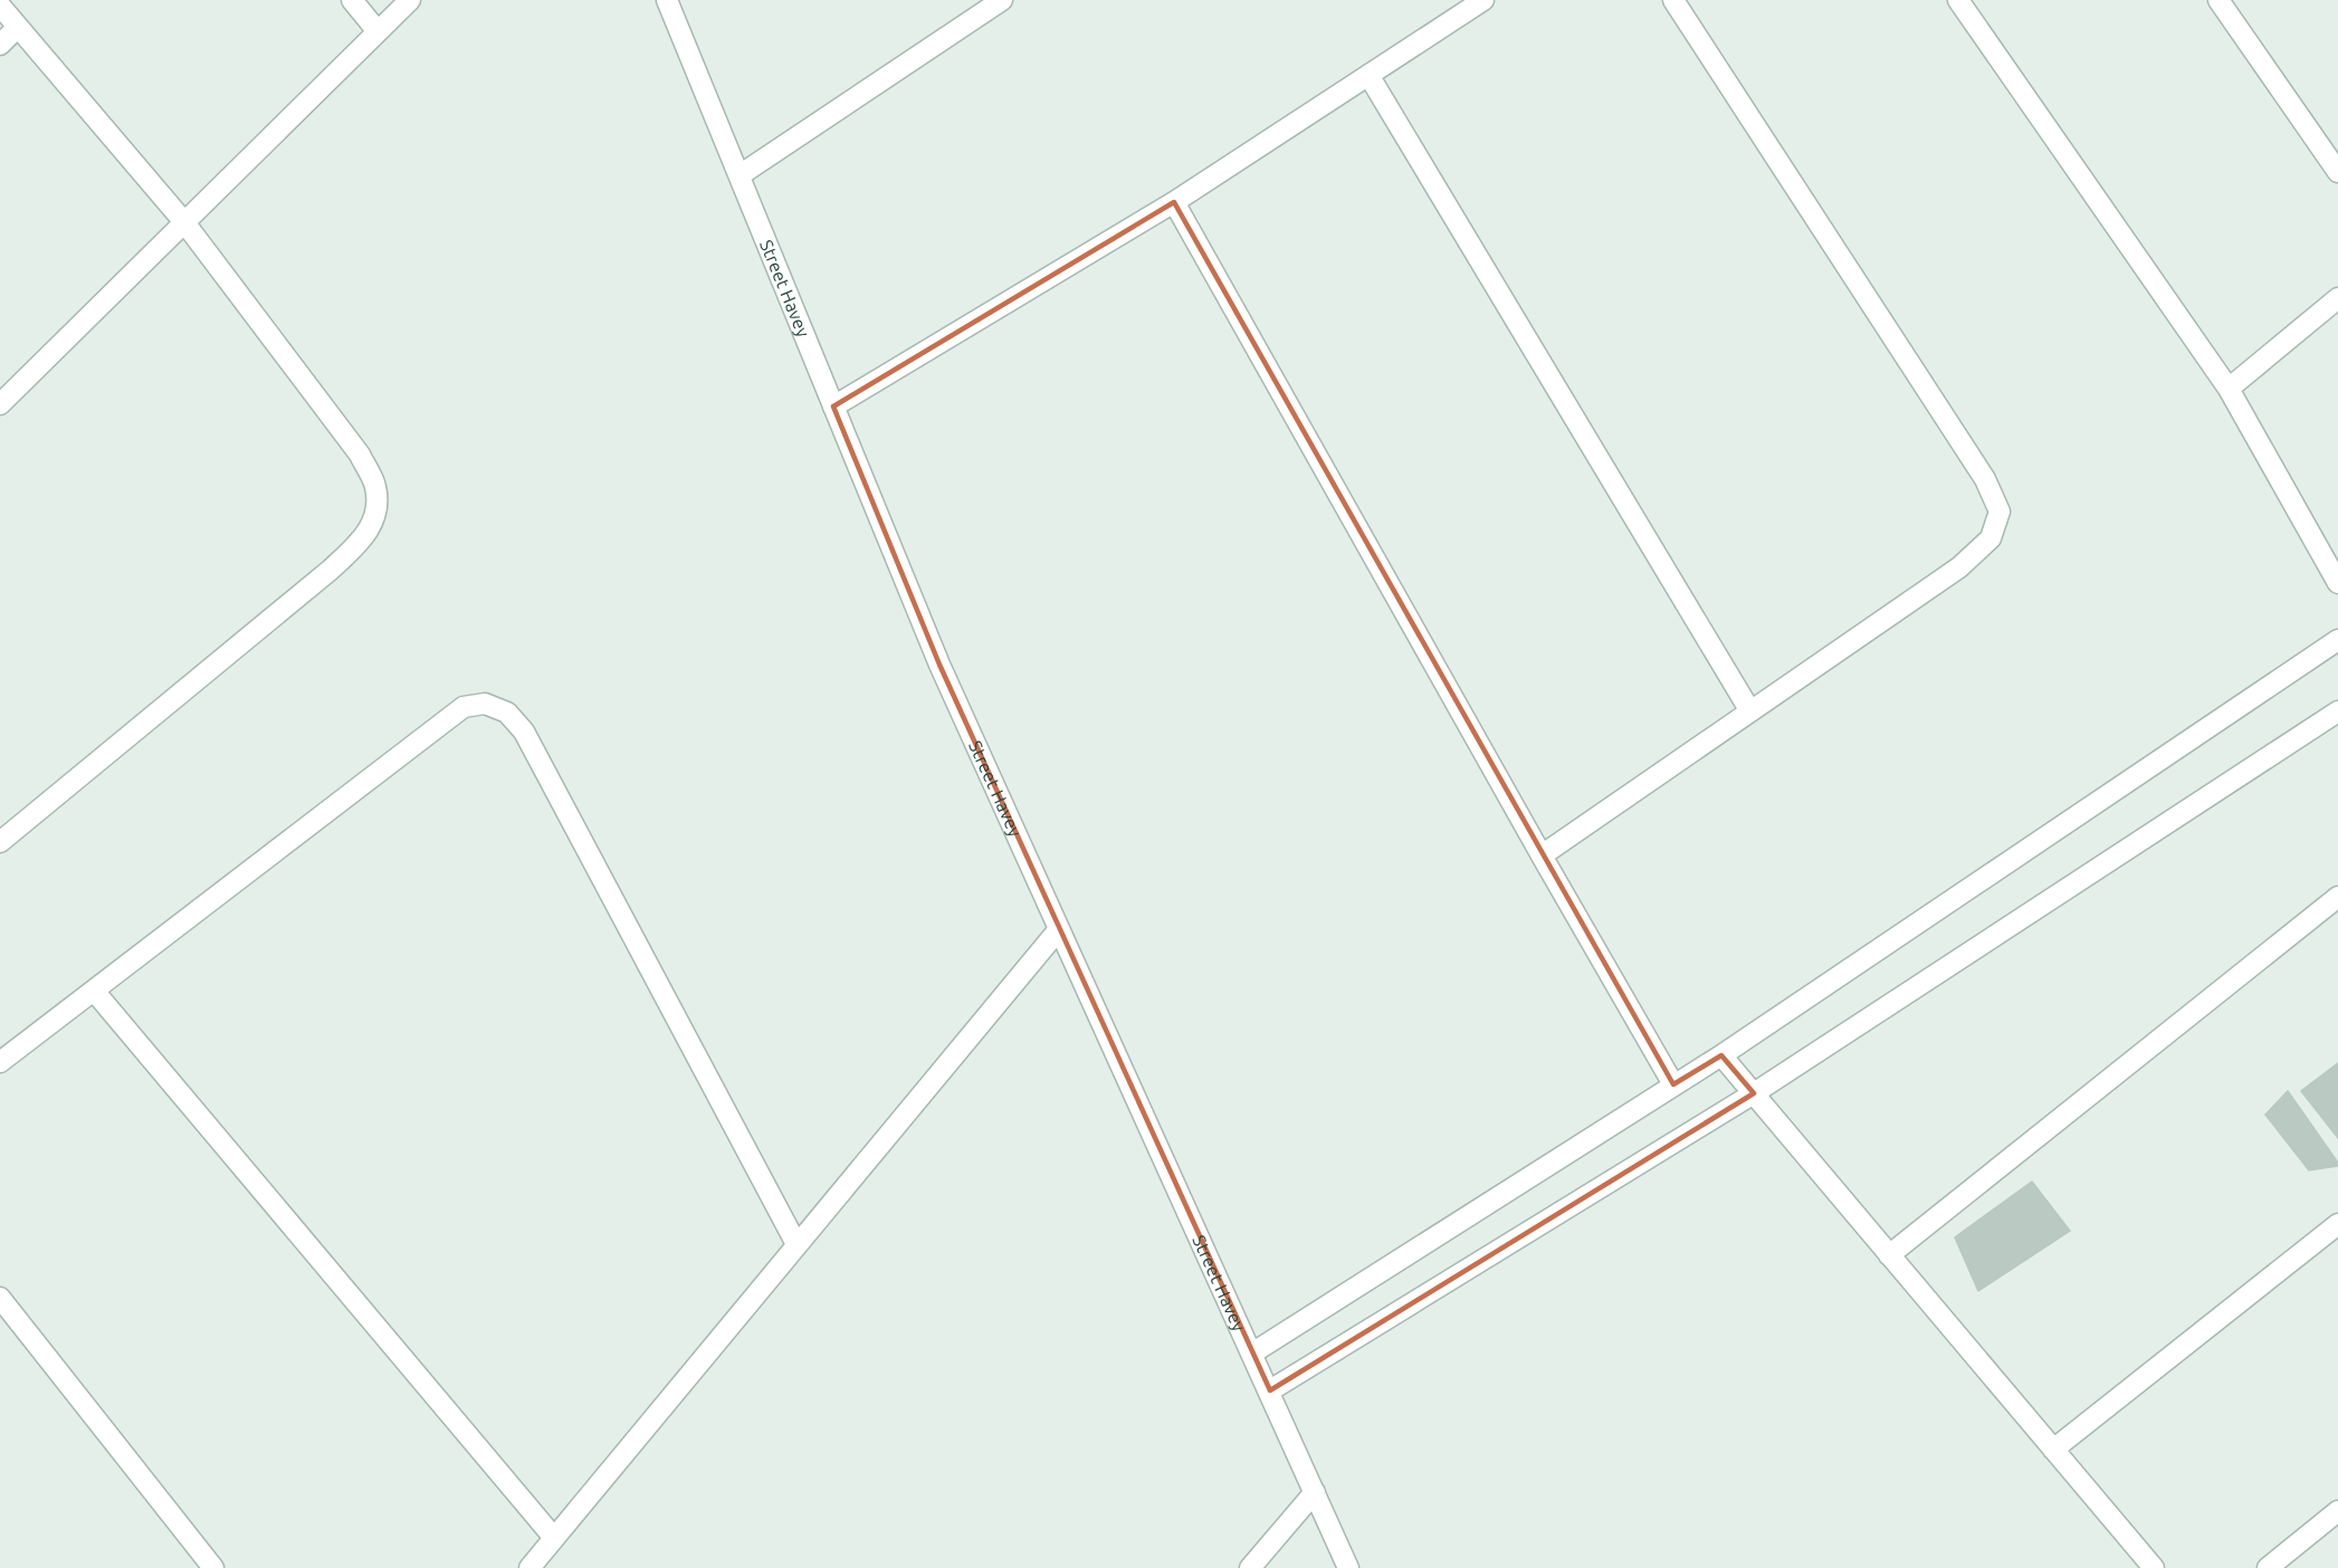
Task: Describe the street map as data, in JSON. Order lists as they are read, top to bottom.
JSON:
{
  "streets": {
    "street": ["Street Havey"]
  }
}
